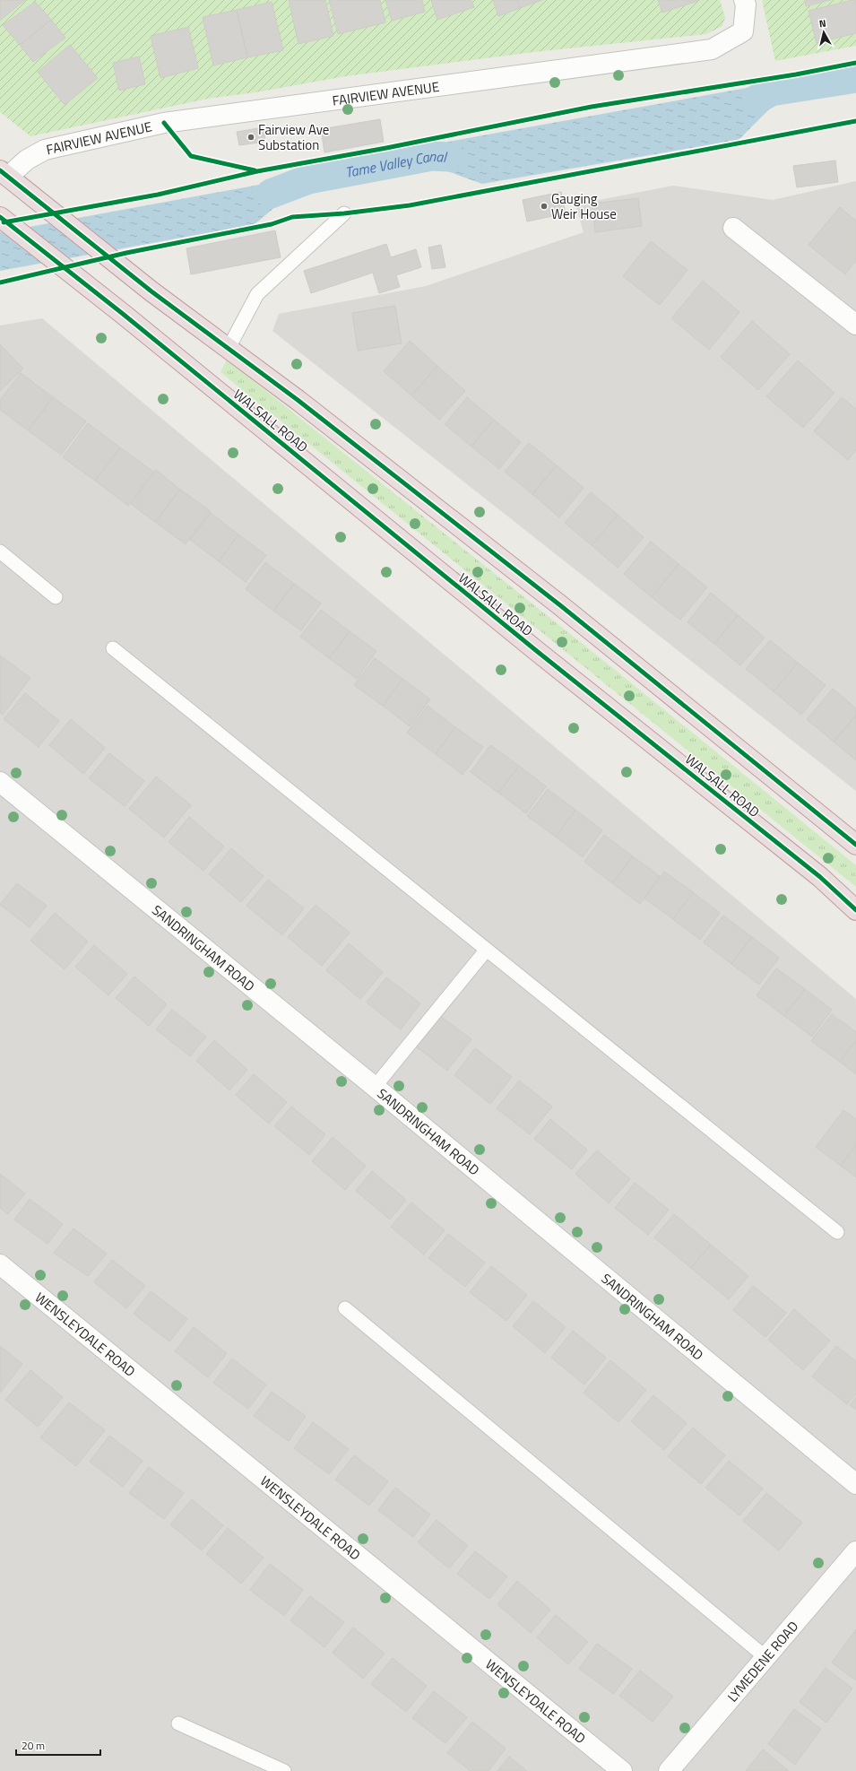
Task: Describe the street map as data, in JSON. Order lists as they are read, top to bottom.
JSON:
{
  "streets": {
    "highway": ["WALSALL ROAD"],
    "street": [
      "FAIRVIEW AVENUE",
      "SANDRINGHAM ROAD",
      "WENSLEYDALE ROAD",
      "LYMEDENE ROAD"
    ]
  },
  "water": ["Tame Valley Canal"],
  "places": ["Fairview Ave Substation", "Gauging Weir House"],
  "scale_bar": "20 m",
  "north": "top"
}
